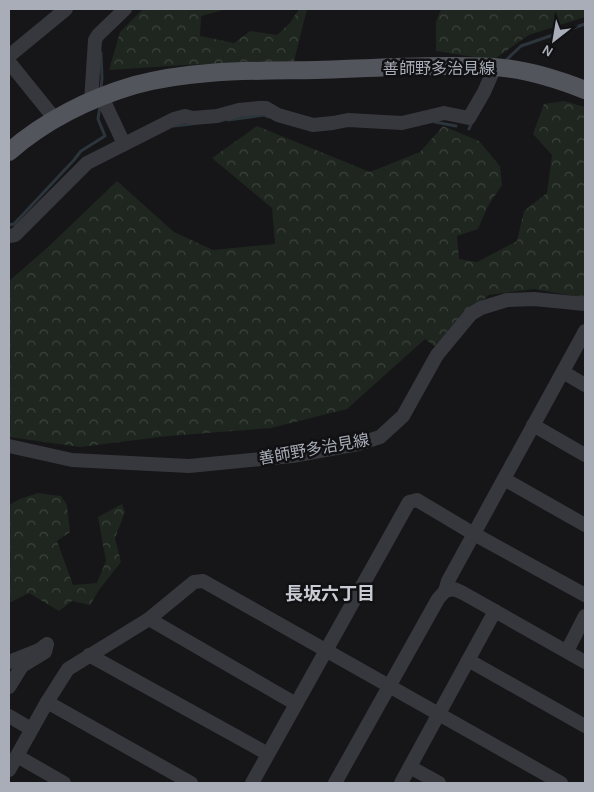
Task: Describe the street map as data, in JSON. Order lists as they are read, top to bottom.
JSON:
{
  "streets": {
    "main road": ["善師野多治見線"]
  },
  "districts": ["長坂六丁目"],
  "north": "bottom left"
}
